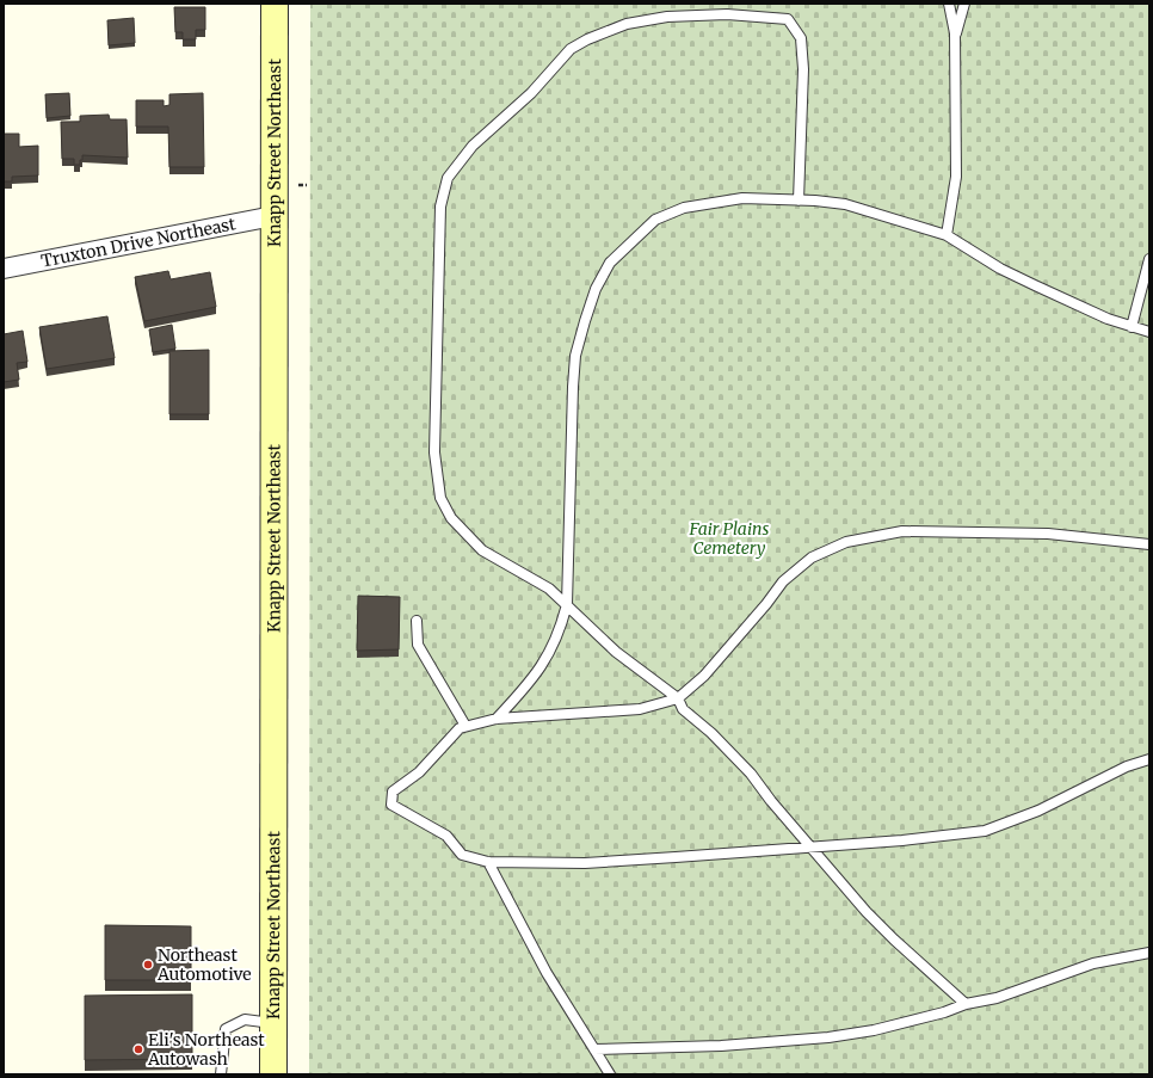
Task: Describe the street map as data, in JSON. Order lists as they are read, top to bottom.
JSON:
{
  "streets": {
    "main road": ["Knapp Street Northeast"],
    "street": ["Truxton Drive Northeast"]
  },
  "crossings": [
    ["Knapp Street Northeast", "Truxton Drive Northeast"]
  ],
  "parks": ["Fair Plains Cemetery"],
  "places": ["Northeast Automotive", "Eli's Northeast Autowash"]
}
